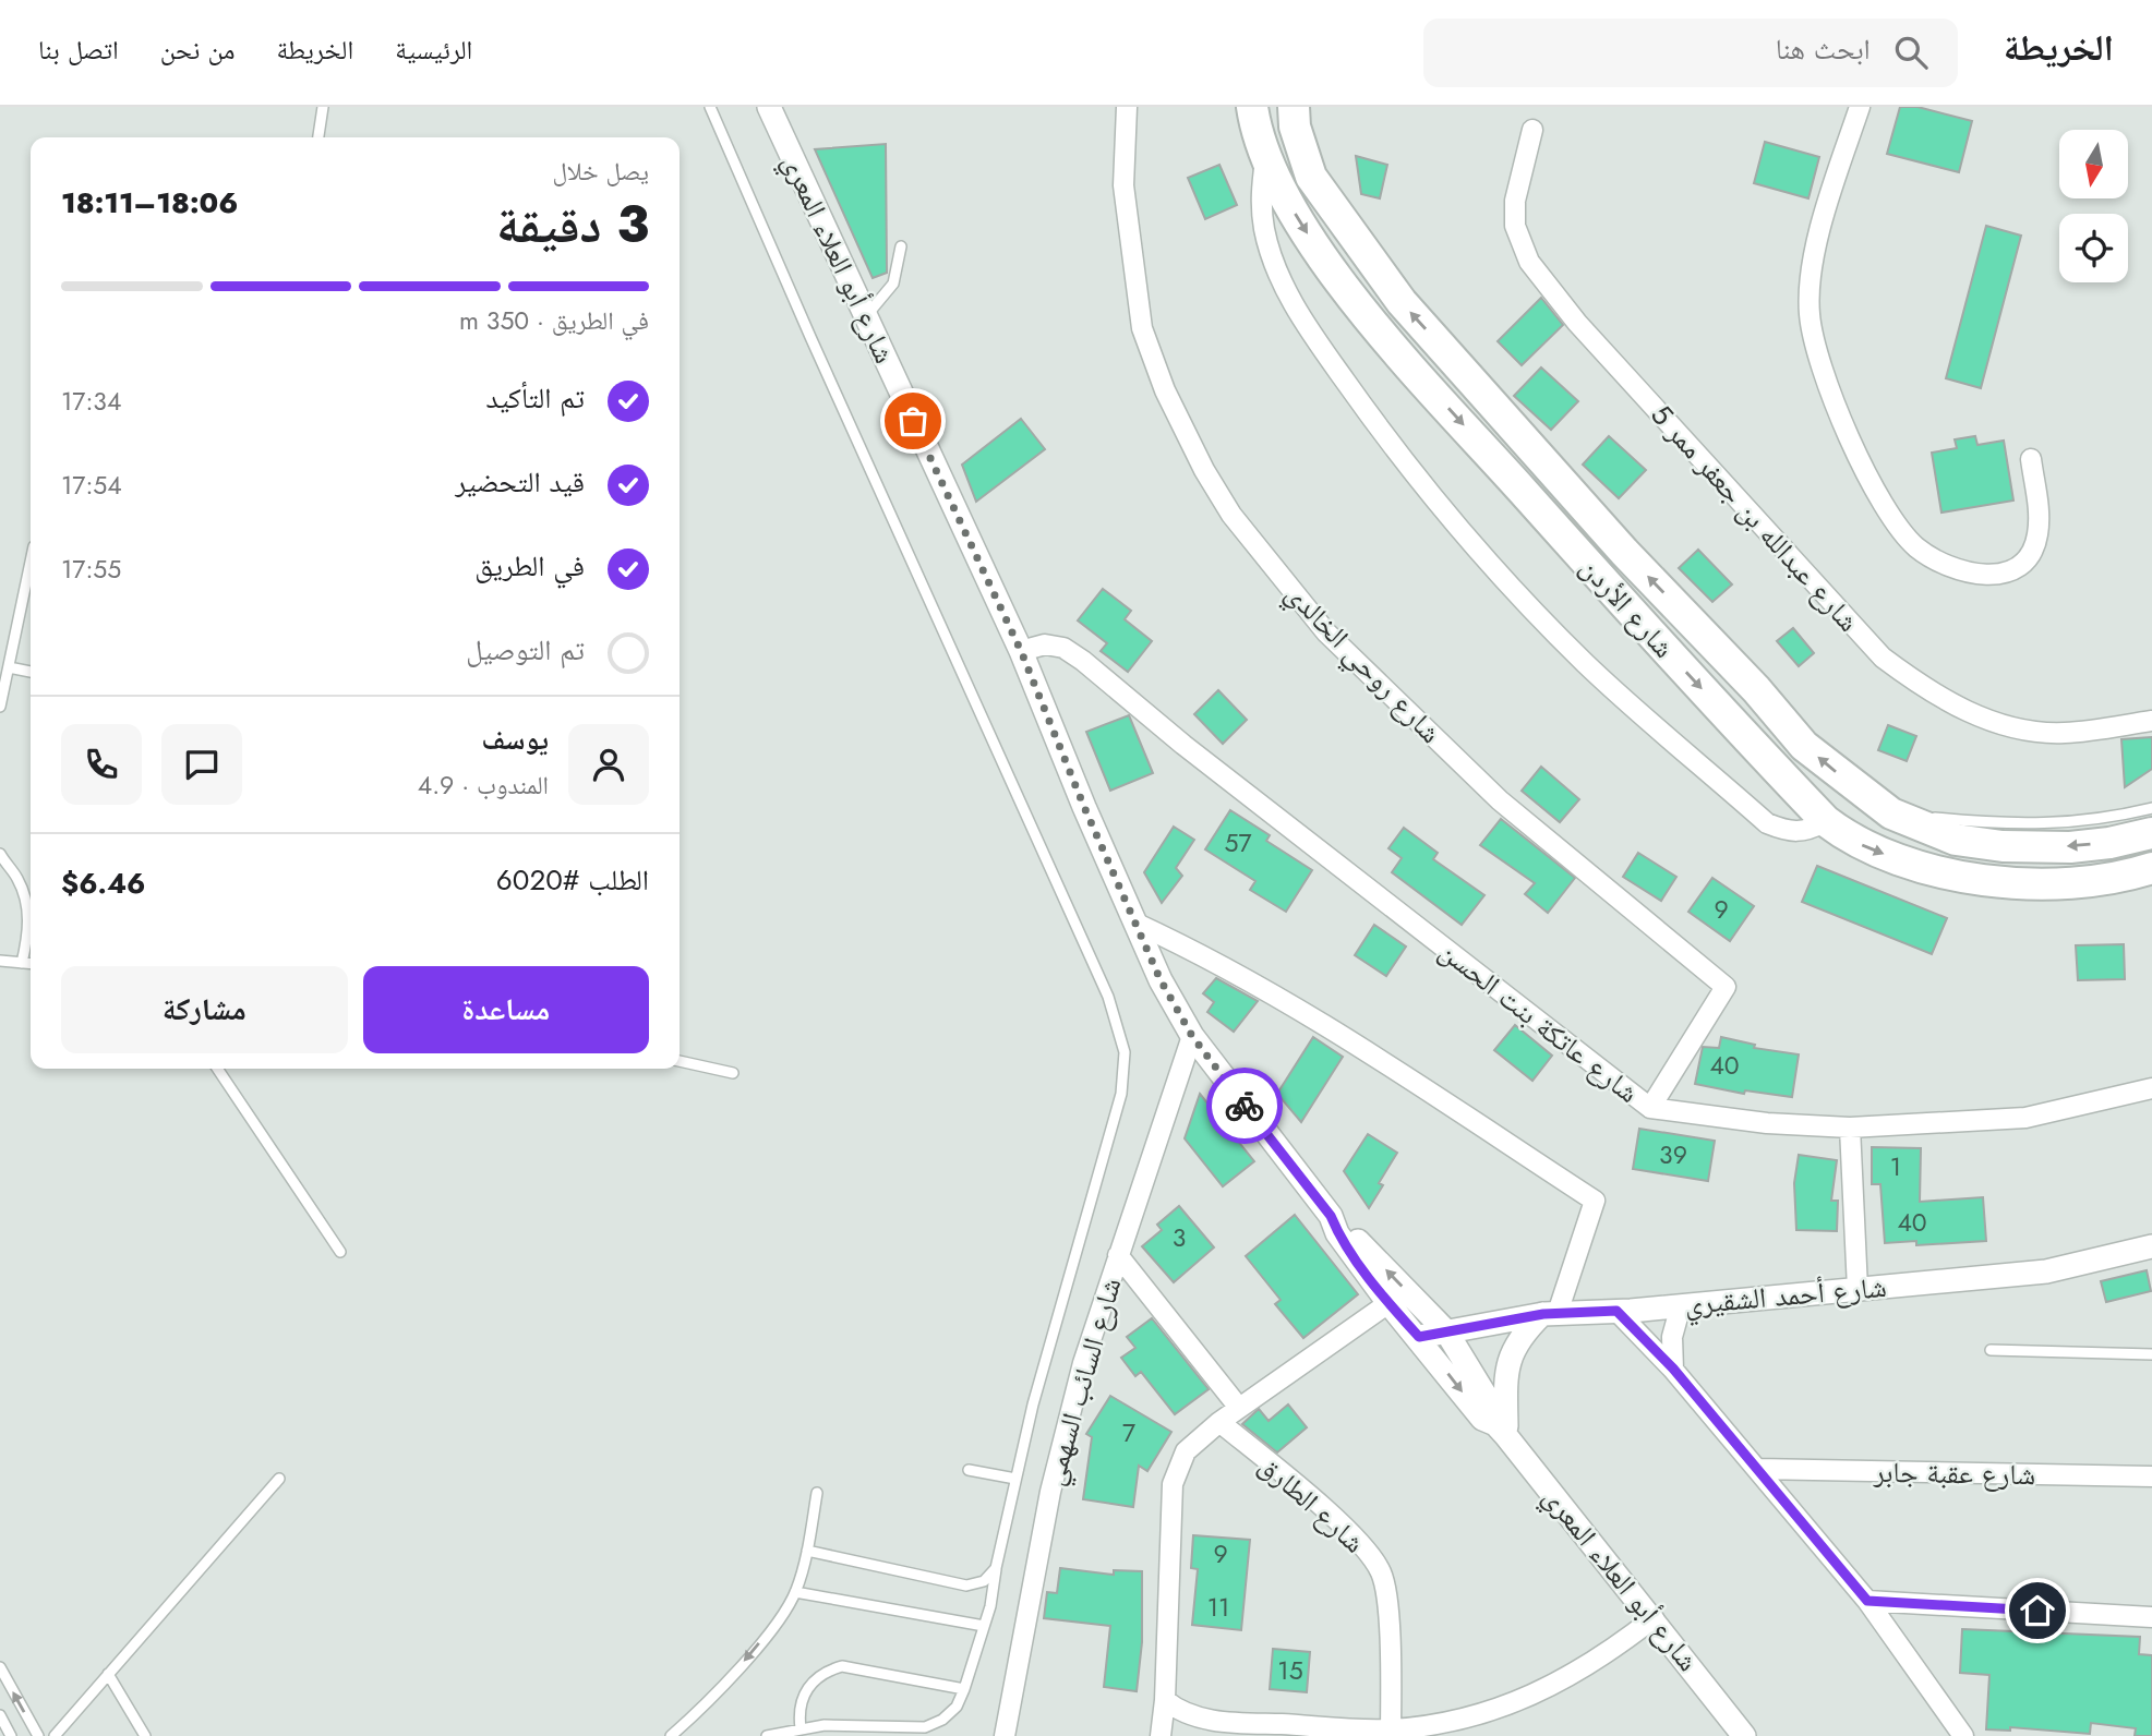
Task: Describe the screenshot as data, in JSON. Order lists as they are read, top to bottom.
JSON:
{
  "streets": {
    "highway": ["شارع الأردن"],
    "street": [
      "شارع أبو العلاء المعري",
      "شارع عبدالله بن جعفر ممر 5",
      "شارع روحي الخالدي",
      "شارع عاتكة بنت الحسن",
      "شارع أحمد الشقيري",
      "شارع السائب السهمي",
      "شارع عقبة جابر",
      "شارع الطارق"
    ]
  },
  "crossings": [
    ["شارع أبو العلاء المعري", "شارع عاتكة بنت الحسن"],
    ["شارع أبو العلاء المعري", "شارع أحمد الشقيري"],
    ["شارع أبو العلاء المعري", "شارع السائب السهمي"],
    ["شارع روحي الخالدي", "شارع عاتكة بنت الحسن"]
  ],
  "house_numbers": [
    "57",
    "9",
    "40",
    "39",
    "1",
    "40",
    "3",
    "7",
    "9",
    "11",
    "15"
  ],
  "north": "bottom",
  "page": {
    "header": "الخريطة",
    "search": "ابحث هنا",
    "nav": [
      "الرئيسية",
      "الخريطة",
      "من نحن",
      "اتصل بنا"
    ],
    "heading": ["3 دقيقة", "يصل خلال", "18:06–18:11"],
    "panel": [
      "يوسف",
      "المندوب · 4.9",
      "الطلب #6020",
      "$6.46"
    ],
    "bar": "في الطريق · 350 m",
    "list": [
      ["تم التأكيد", "17:34"],
      ["قيد التحضير", "17:54"],
      ["في الطريق", "17:55"],
      "تم التوصيل"
    ],
    "buttons": ["مساعدة", "مشاركة"]
  }
}
